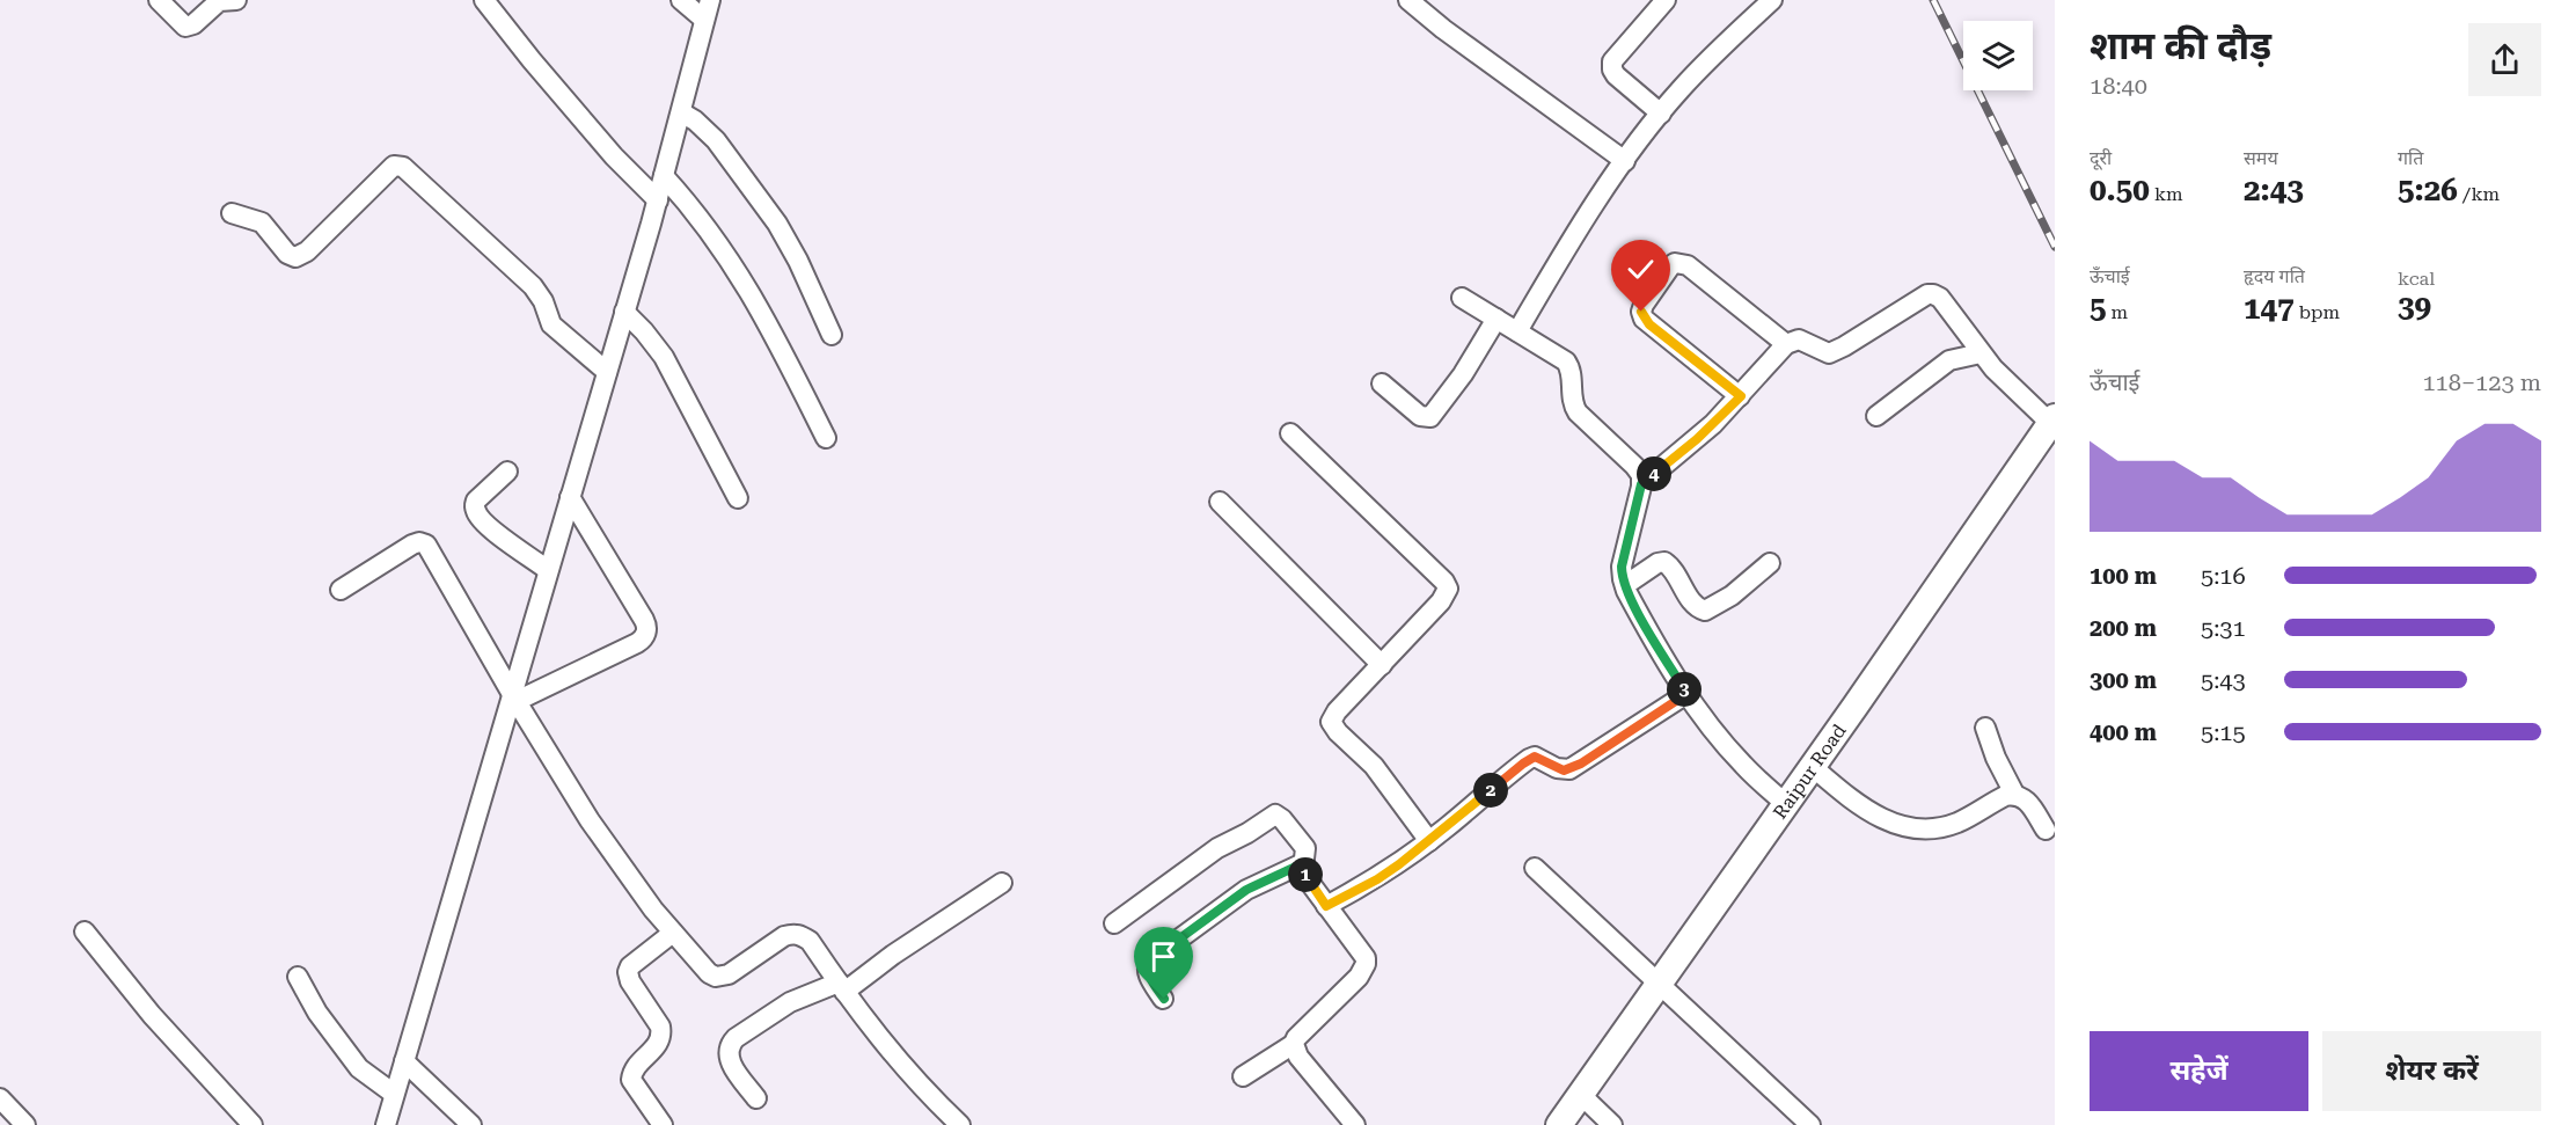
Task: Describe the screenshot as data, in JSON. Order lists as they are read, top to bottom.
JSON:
{
  "streets": {
    "main road": ["Raipur Road"]
  },
  "page": {
    "heading": ["शाम की दौड़", "18:40"],
    "stats": [
      ["दूरी", "0.50 km"],
      ["समय", "2:43"],
      ["गति", "5:26 /km"],
      ["ऊँचाई", "5 m"],
      ["हृदय गति", "147 bpm"],
      ["kcal", "39"]
    ],
    "chart": ["ऊँचाई", "118–123 m"],
    "pins": [
      "4",
      "3",
      "2",
      "1"
    ],
    "list": [
      {
        "name": "100 m",
        "note": "5:16"
      },
      {
        "name": "200 m",
        "note": "5:31"
      },
      {
        "name": "300 m",
        "note": "5:43"
      },
      {
        "name": "400 m",
        "note": "5:15"
      }
    ],
    "buttons": ["सहेजें", "शेयर करें"]
  }
}
